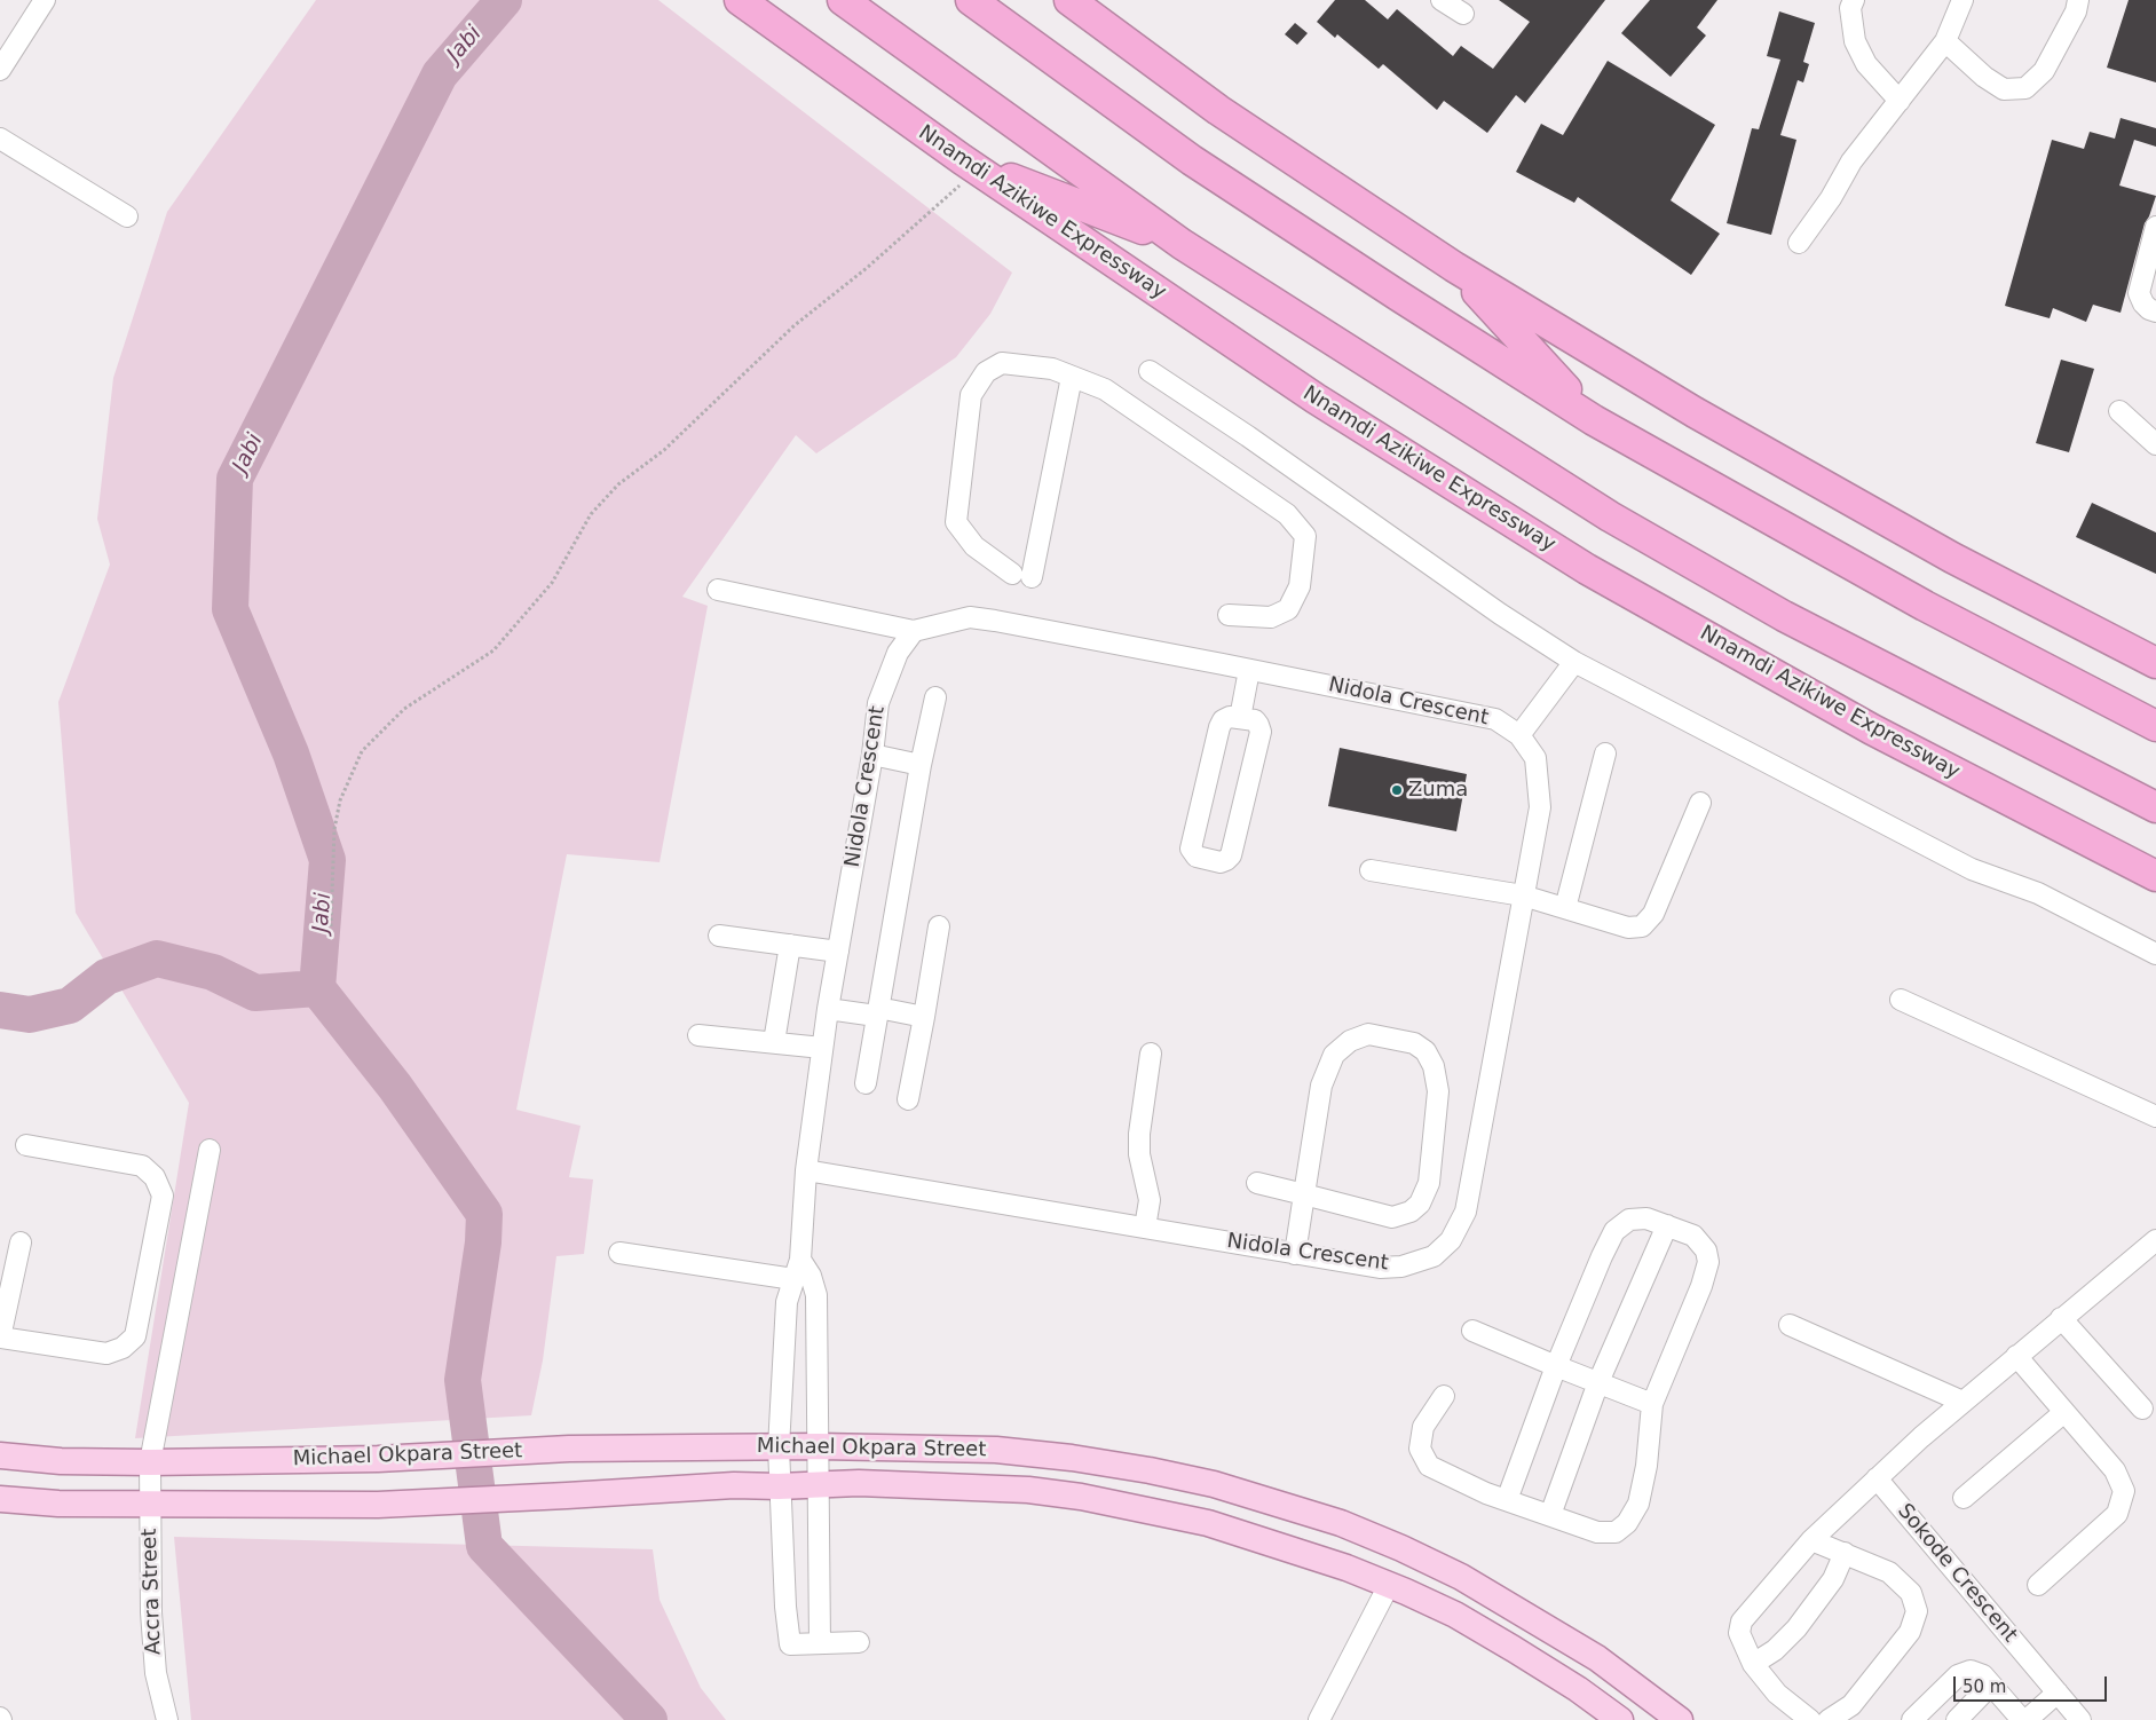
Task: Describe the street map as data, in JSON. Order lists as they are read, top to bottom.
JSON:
{
  "streets": {
    "highway": ["Nnamdi Azikiwe Expressway"],
    "main road": ["Michael Okpara Street"],
    "street": ["Nidola Crescent", "Sokode Crescent", "Accra Street"]
  },
  "crossings": [
    ["Nidola Crescent", "Michael Okpara Street"],
    ["Michael Okpara Street", "Accra Street"]
  ],
  "water": ["Jabi"],
  "places": ["Zuma"],
  "scale_bar": "50 m"
}
